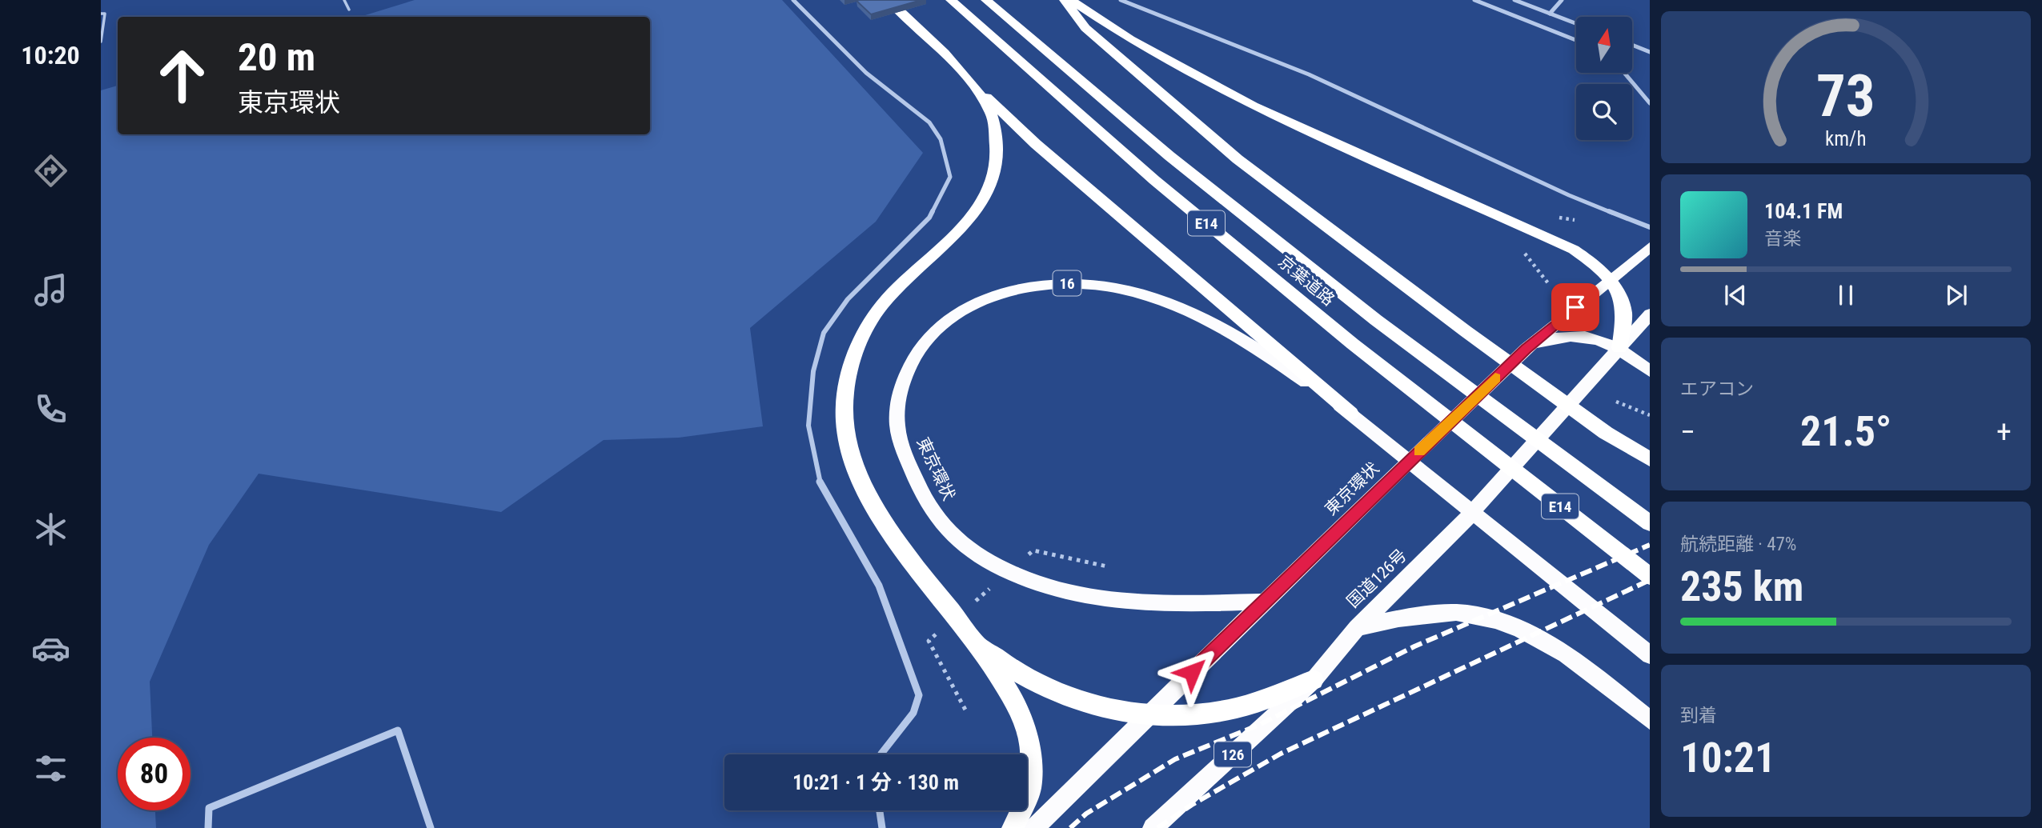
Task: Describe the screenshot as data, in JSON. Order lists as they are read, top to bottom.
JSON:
{
  "streets": {
    "highway": [
      "E14",
      "京葉道路",
      "16",
      "東京環状",
      "国道126号",
      "126"
    ]
  },
  "north": "top",
  "page": {
    "tabs": "10:20",
    "turn": ["20 m", "東京環状"],
    "song": ["104.1 FM", "音楽"],
    "tile": [
      "エアコン",
      ["航続距離 · 47%", "235 km"],
      ["到着", "10:21"]
    ],
    "heat": ["−", "21.5°", "+"],
    "limit": "80",
    "trip": "10:21 · 1 分 · 130 m",
    "gauge": ["73", "km/h"]
  }
}
